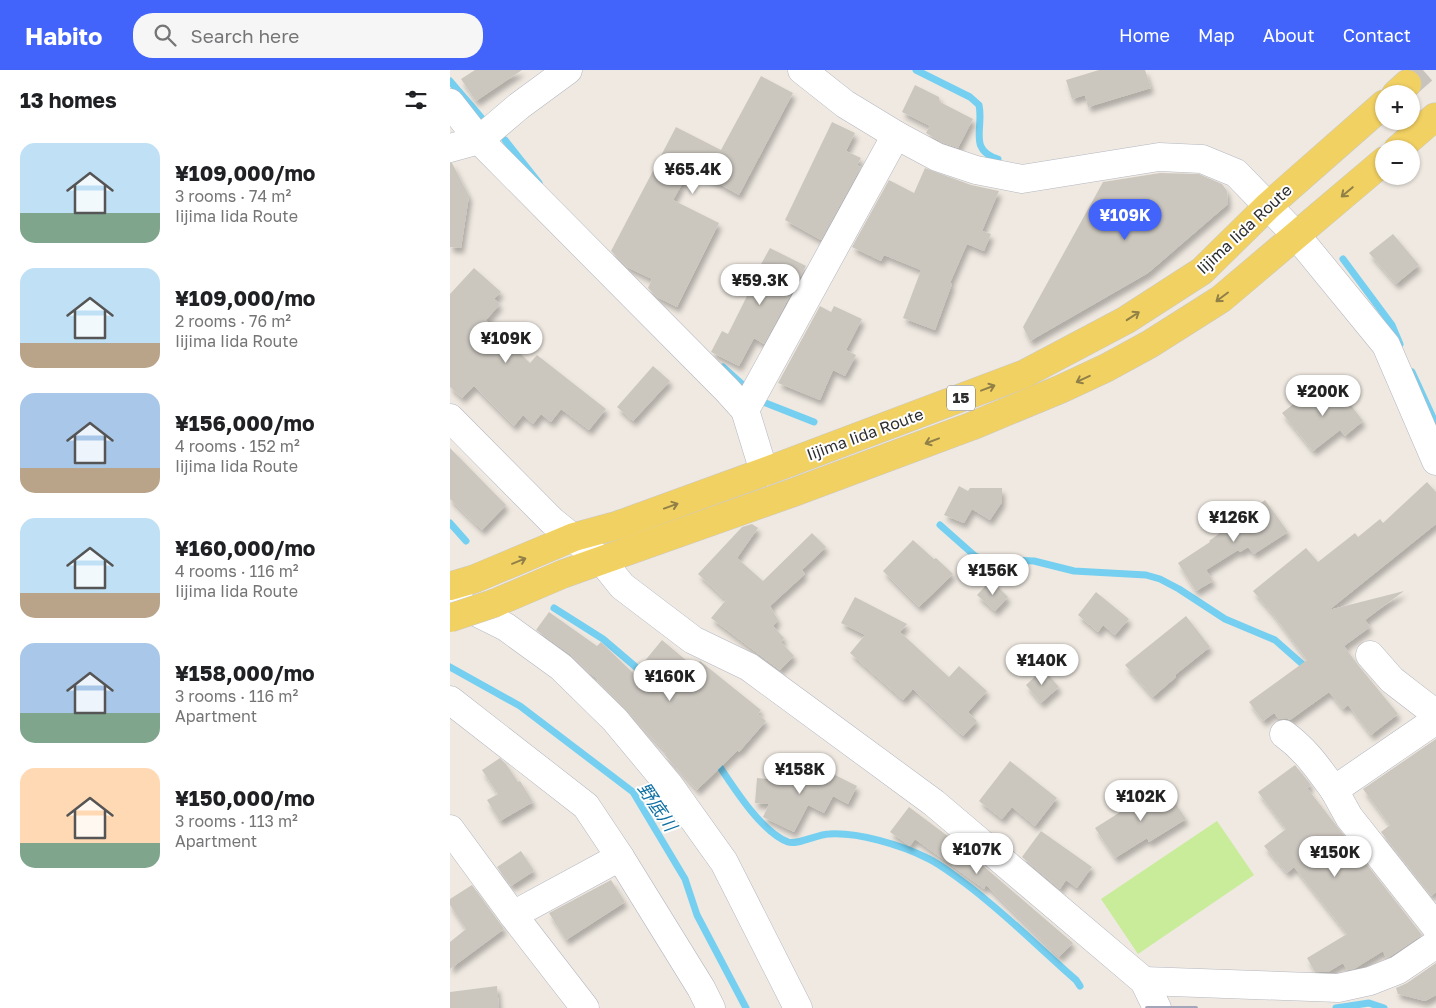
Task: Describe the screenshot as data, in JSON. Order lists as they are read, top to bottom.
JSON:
{
  "streets": {
    "main road": ["Iijima Iida Route", "15"]
  },
  "water": ["野底川"],
  "page": {
    "header": "Habito",
    "search": "Search here",
    "nav": [
      "Home",
      "Map",
      "About",
      "Contact"
    ],
    "heading": "13 homes",
    "map_buttons": ["+", "−"],
    "list": [
      {
        "name": "¥109,000/mo",
        "note": "3 rooms · 74 m² · Iijima Iida Route"
      },
      {
        "name": "¥109,000/mo",
        "note": "2 rooms · 76 m² · Iijima Iida Route"
      },
      {
        "name": "¥156,000/mo",
        "note": "4 rooms · 152 m² · Iijima Iida Route"
      },
      {
        "name": "¥160,000/mo",
        "note": "4 rooms · 116 m² · Iijima Iida Route"
      },
      {
        "name": "¥158,000/mo",
        "note": "3 rooms · 116 m² · Apartment"
      },
      {
        "name": "¥150,000/mo",
        "note": "3 rooms · 113 m² · Apartment"
      }
    ],
    "price": [
      "¥65.4K",
      "¥109K",
      "¥59.3K",
      "¥109K",
      "¥200K",
      "¥126K",
      "¥156K",
      "¥140K",
      "¥160K",
      "¥158K",
      "¥102K",
      "¥107K",
      "¥150K"
    ]
  }
}
